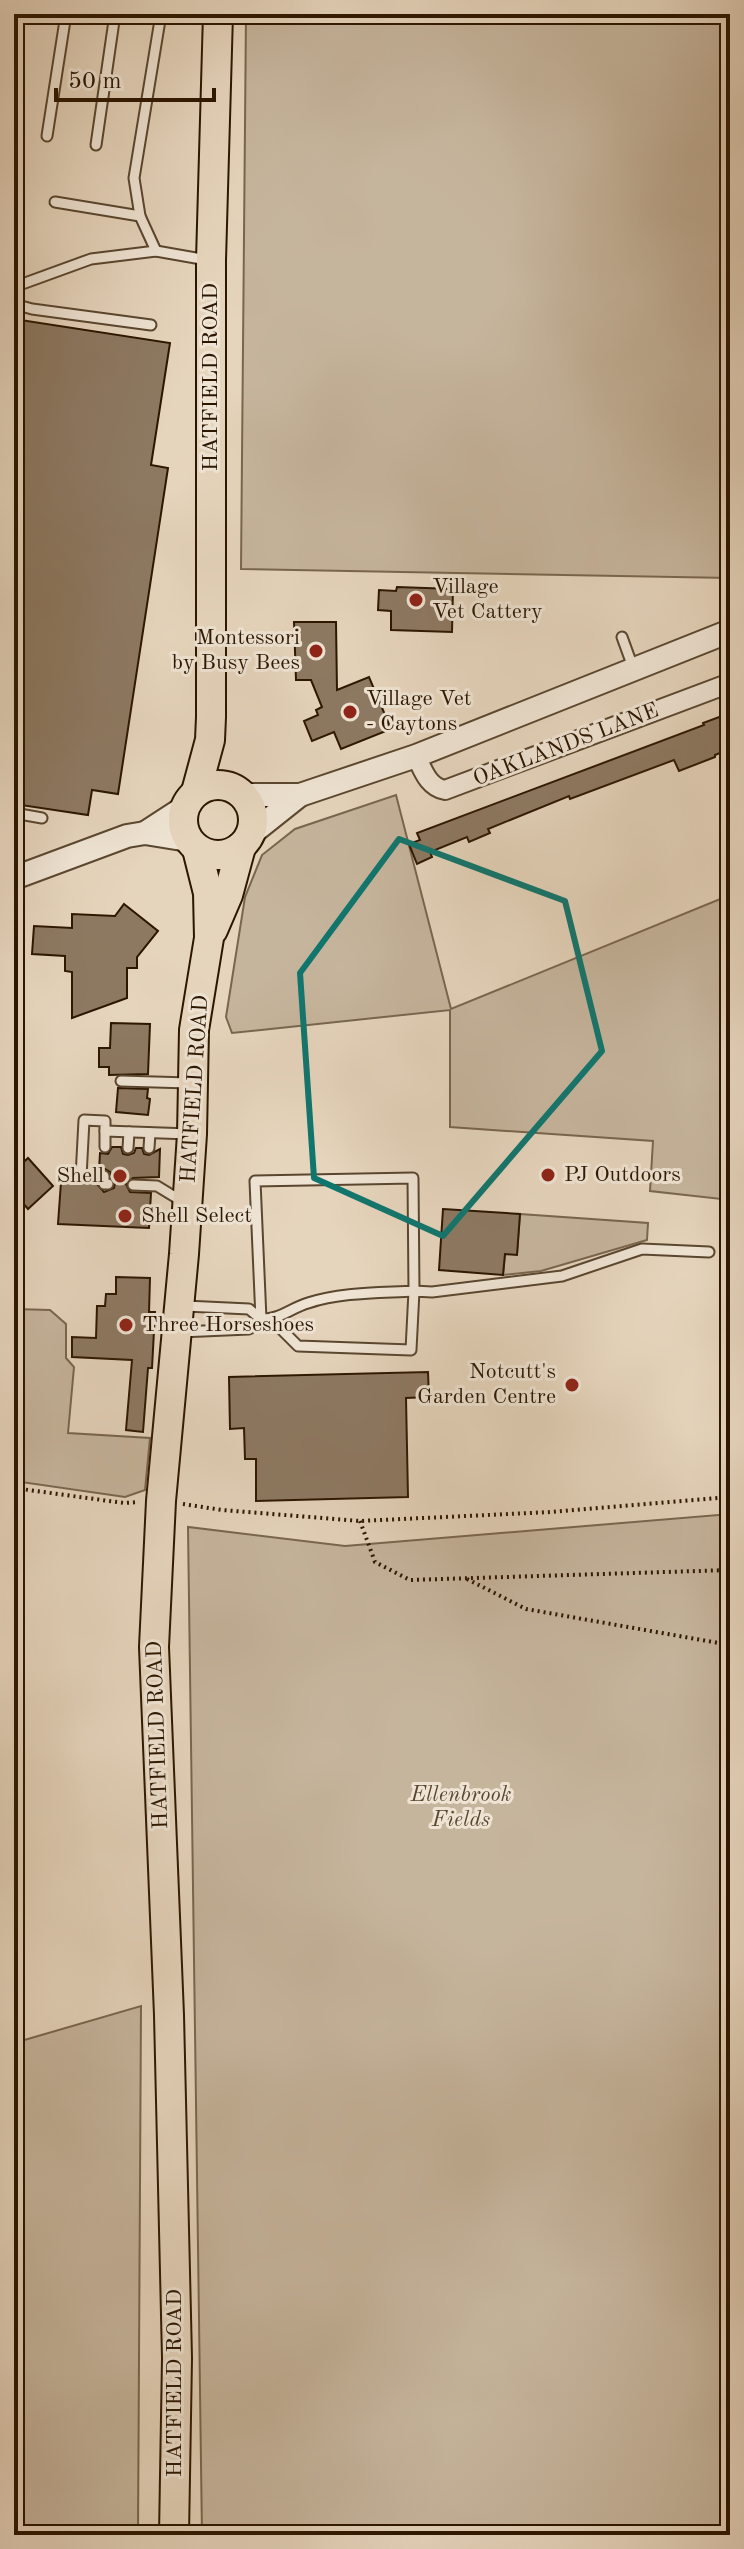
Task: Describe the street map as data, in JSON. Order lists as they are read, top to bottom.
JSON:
{
  "streets": {
    "main road": ["HATFIELD ROAD"],
    "street": ["OAKLANDS LANE"]
  },
  "crossings": [
    ["HATFIELD ROAD", "OAKLANDS LANE"]
  ],
  "parks": ["Ellenbrook Fields"],
  "places": [
    "Village Vet Cattery",
    "Montessori by Busy Bees",
    "Village Vet - Caytons",
    "PJ Outdoors",
    "Shell",
    "Shell Select",
    "Three Horseshoes",
    "Notcutt's Garden Centre"
  ],
  "scale_bar": "50 m"
}
